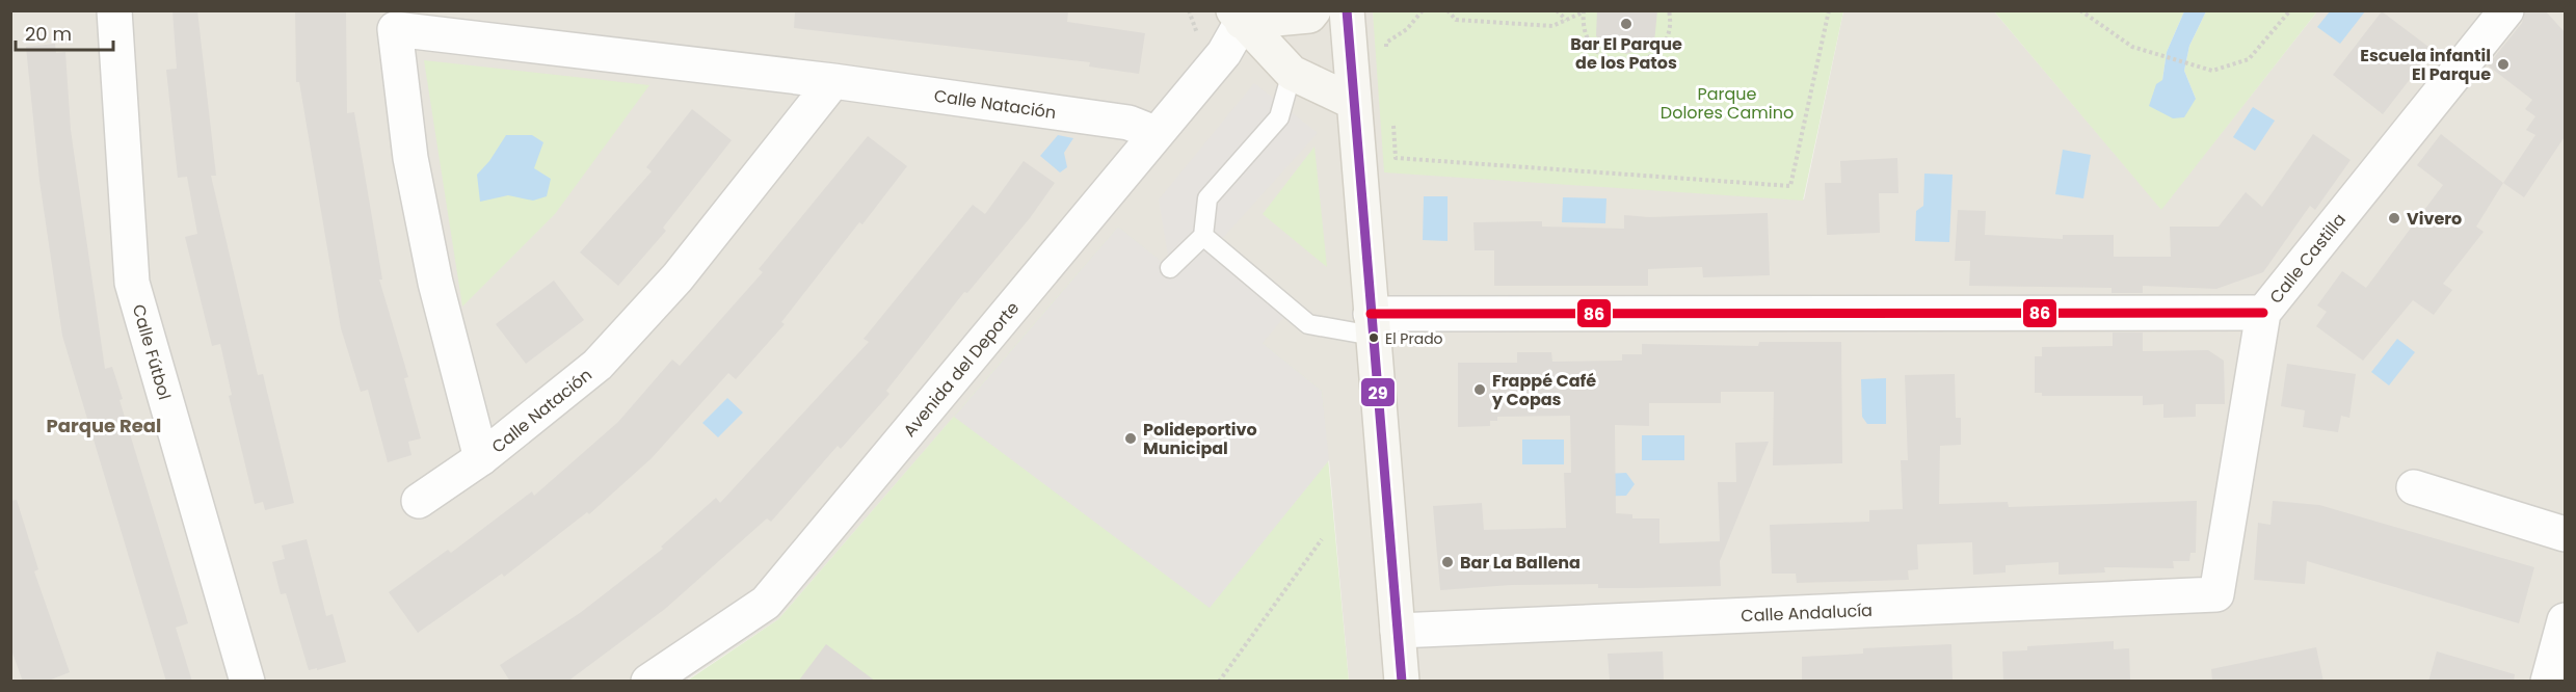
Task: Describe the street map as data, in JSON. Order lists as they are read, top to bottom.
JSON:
{
  "streets": {
    "street": [
      "Calle Natación",
      "Calle Castilla",
      "Calle Fútbol",
      "Avenida del Deporte",
      "Calle Andalucía"
    ]
  },
  "crossings": [
    ["Calle Natación", "Avenida del Deporte"],
    ["Calle Castilla", "Calle Andalucía"]
  ],
  "districts": ["Parque Real"],
  "parks": ["Parque Dolores Camino"],
  "places": [
    "Bar El Parque de los Patos",
    "Escuela infantil El Parque",
    "Vivero",
    "El Prado",
    "Frappé Café y Copas",
    "Polideportivo Municipal",
    "Bar La Ballena"
  ],
  "lines": ["transit line 29", "transit line 86"],
  "scale_bar": "20 m"
}
